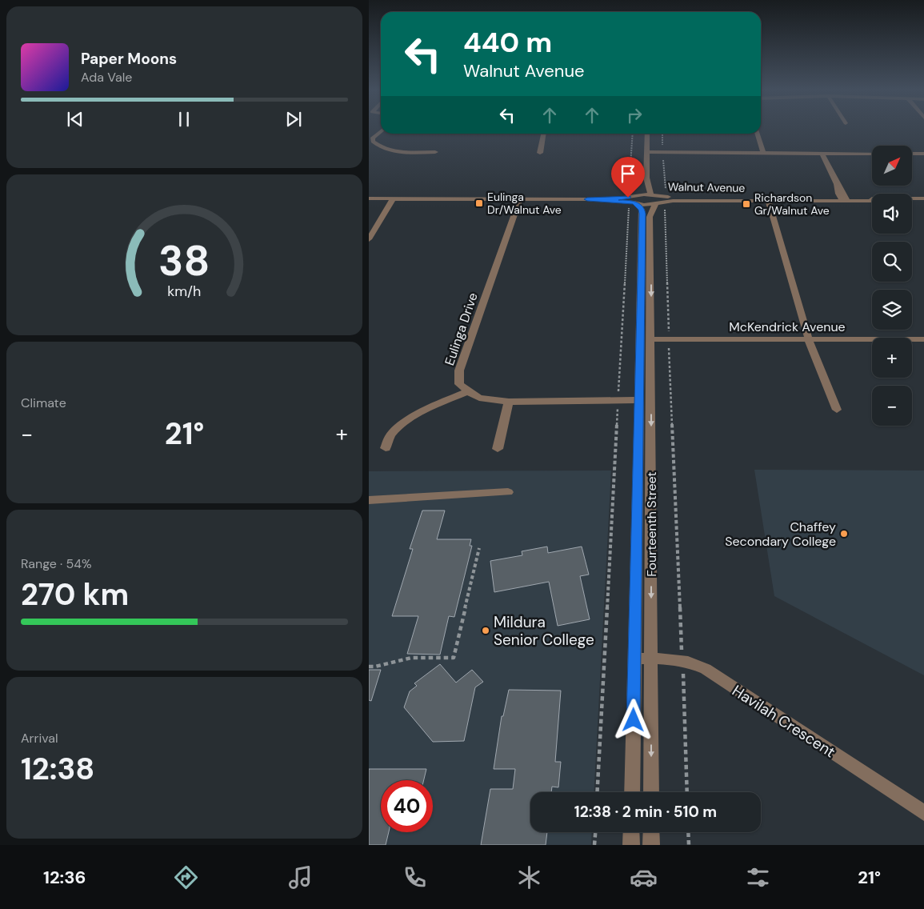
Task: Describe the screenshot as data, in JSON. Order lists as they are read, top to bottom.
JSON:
{
  "streets": {
    "street": [
      "Walnut Avenue",
      "McKendrick Avenue",
      "Eulinga Drive",
      "Fourteenth Street",
      "Havilah Crescent"
    ]
  },
  "crossings": [
    ["Walnut Avenue", "Fourteenth Street"],
    ["McKendrick Avenue", "Fourteenth Street"],
    ["Fourteenth Street", "Havilah Crescent"]
  ],
  "places": {
    "transit": ["Eulinga Dr/Walnut Ave", "Richardson Gr/Walnut Ave"],
    "other": ["Chaffey Secondary College", "Mildura Senior College"]
  },
  "north": "top right",
  "page": {
    "turn": ["440 m", "Walnut Avenue"],
    "song": ["Paper Moons", "Ada Vale"],
    "map_buttons": ["+", "−"],
    "tile": [
      "Climate",
      ["Range · 54%", "270 km"],
      ["Arrival", "12:38"]
    ],
    "heat": ["−", "21°", "+"],
    "limit": "40",
    "trip": "12:38 · 2 min · 510 m",
    "tabs": ["12:36", "21°"],
    "gauge": ["38", "km/h"]
  }
}
